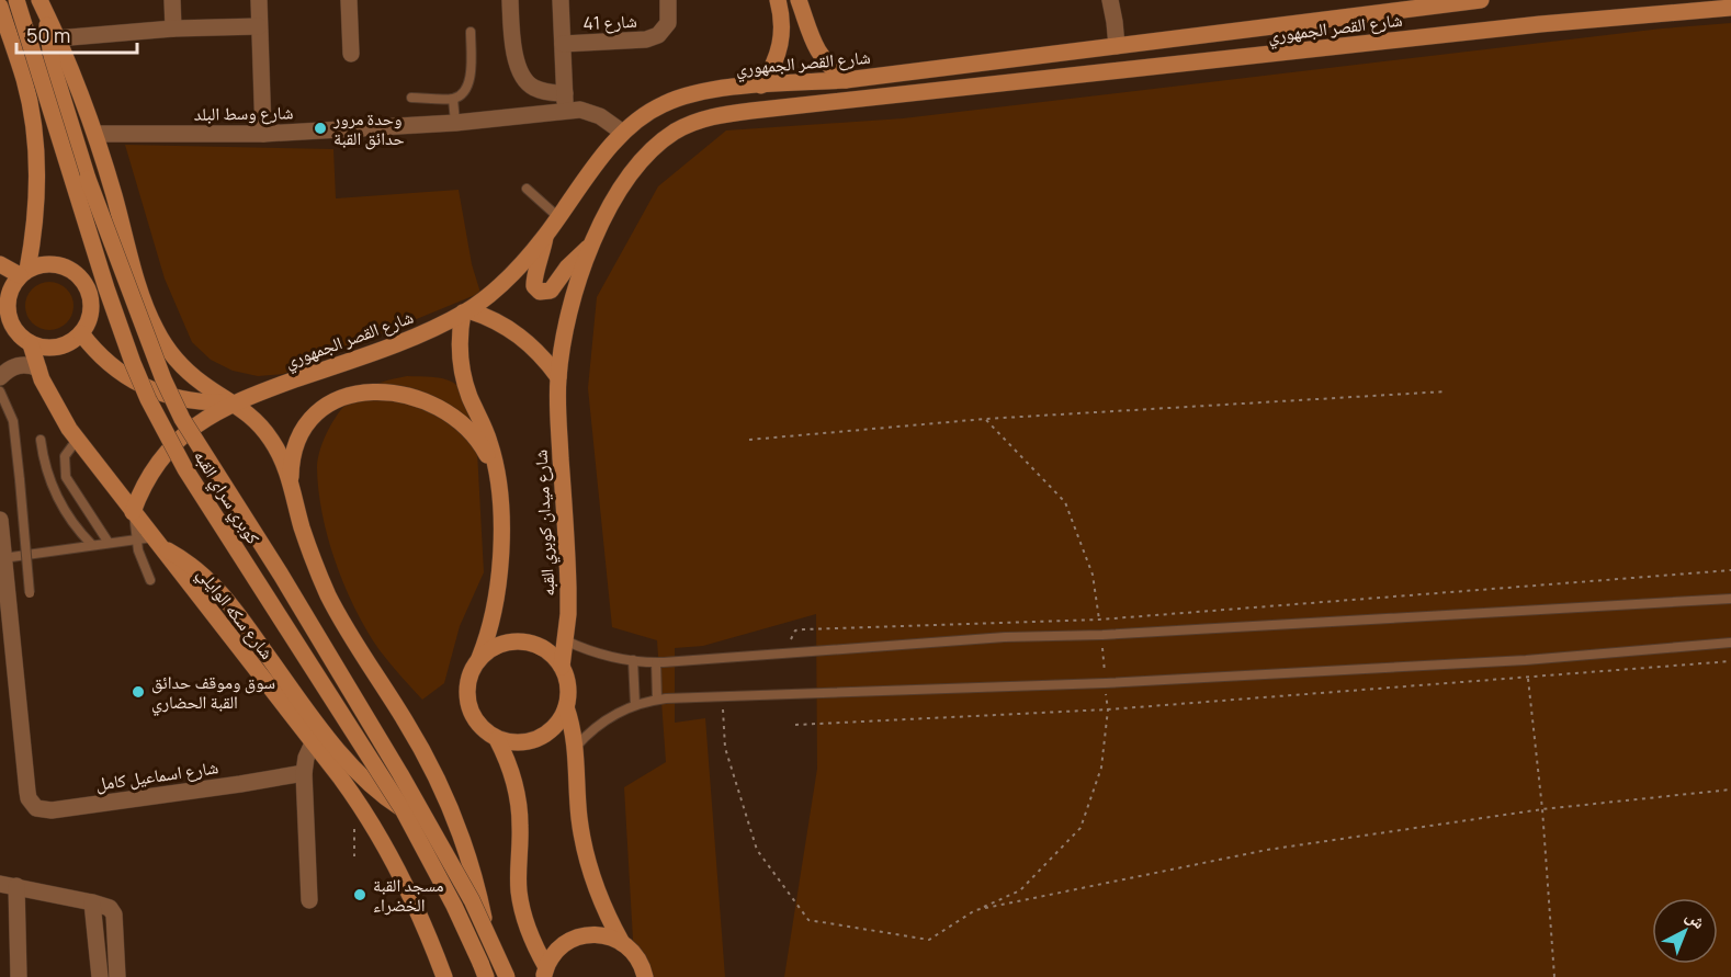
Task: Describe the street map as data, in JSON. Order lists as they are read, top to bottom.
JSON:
{
  "streets": {
    "main road": [
      "شارع القصر الجمهوري",
      "كوبري سراي القبه",
      "شارع ميدان كوبري القبه",
      "شارع سكه الوايلي"
    ],
    "street": ["شارع 41", "شارع وسط البلد", "شارع اسماعيل كامل"]
  },
  "crossings": [
    ["شارع القصر الجمهوري", "شارع وسط البلد"],
    ["شارع القصر الجمهوري", "شارع ميدان كوبري القبه"],
    ["شارع القصر الجمهوري", "شارع سكه الوايلي"]
  ],
  "places": ["وحدة مرور حدائق القبة", "سوق وموقف حدائق القبة الحضاري", "مسجد القبة الخضراء"],
  "scale_bar": "50 m",
  "north": "top right"
}
